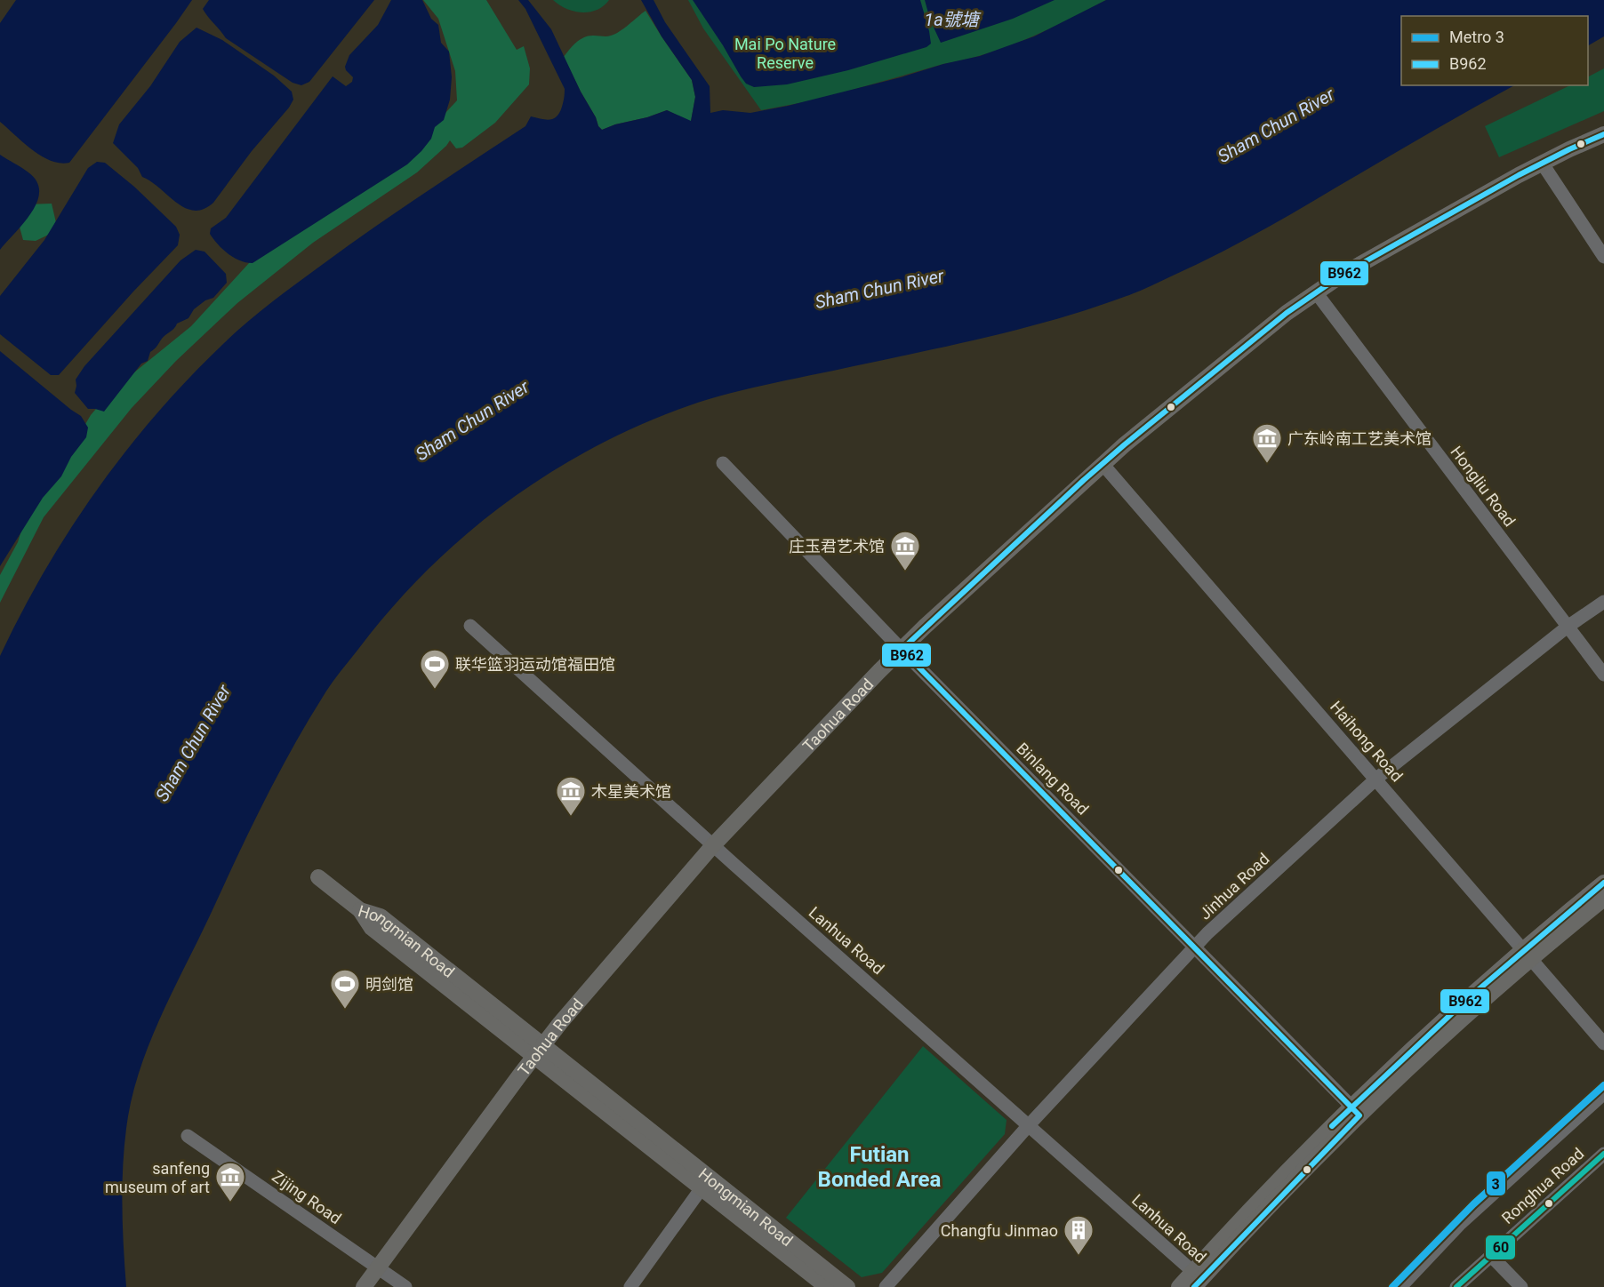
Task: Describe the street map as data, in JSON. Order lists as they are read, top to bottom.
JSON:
{
  "streets": {
    "main road": ["Taohua Road", "Hongmian Road"],
    "street": [
      "Hongliu Road",
      "Haihong Road",
      "Binlang Road",
      "Jinhua Road",
      "Lanhua Road",
      "Ronghua Road",
      "Zijing Road"
    ]
  },
  "crossings": [
    ["Hongliu Road", "Taohua Road"],
    ["Hongliu Road", "Jinhua Road"],
    ["Taohua Road", "Haihong Road"],
    ["Taohua Road", "Binlang Road"],
    ["Taohua Road", "Lanhua Road"],
    ["Taohua Road", "Hongmian Road"],
    ["Taohua Road", "Zijing Road"],
    ["Haihong Road", "Jinhua Road"],
    ["Binlang Road", "Jinhua Road"],
    ["Jinhua Road", "Lanhua Road"]
  ],
  "districts": ["Futian Bonded Area"],
  "water": ["1a號塘", "Sham Chun River"],
  "parks": ["Mai Po Nature Reserve"],
  "places": {
    "museum": [
      "广东岭南工艺美术馆",
      "庄玉君艺术馆",
      "木星美术馆",
      "sanfeng museum of art"
    ],
    "sports": ["联华篮羽运动馆福田馆", "明剑馆"],
    "building": ["Changfu Jinmao"]
  },
  "lines": ["transit line B962", "metro line 3", "transit line 60"],
  "legend": ["Metro 3", "B962"]
}
